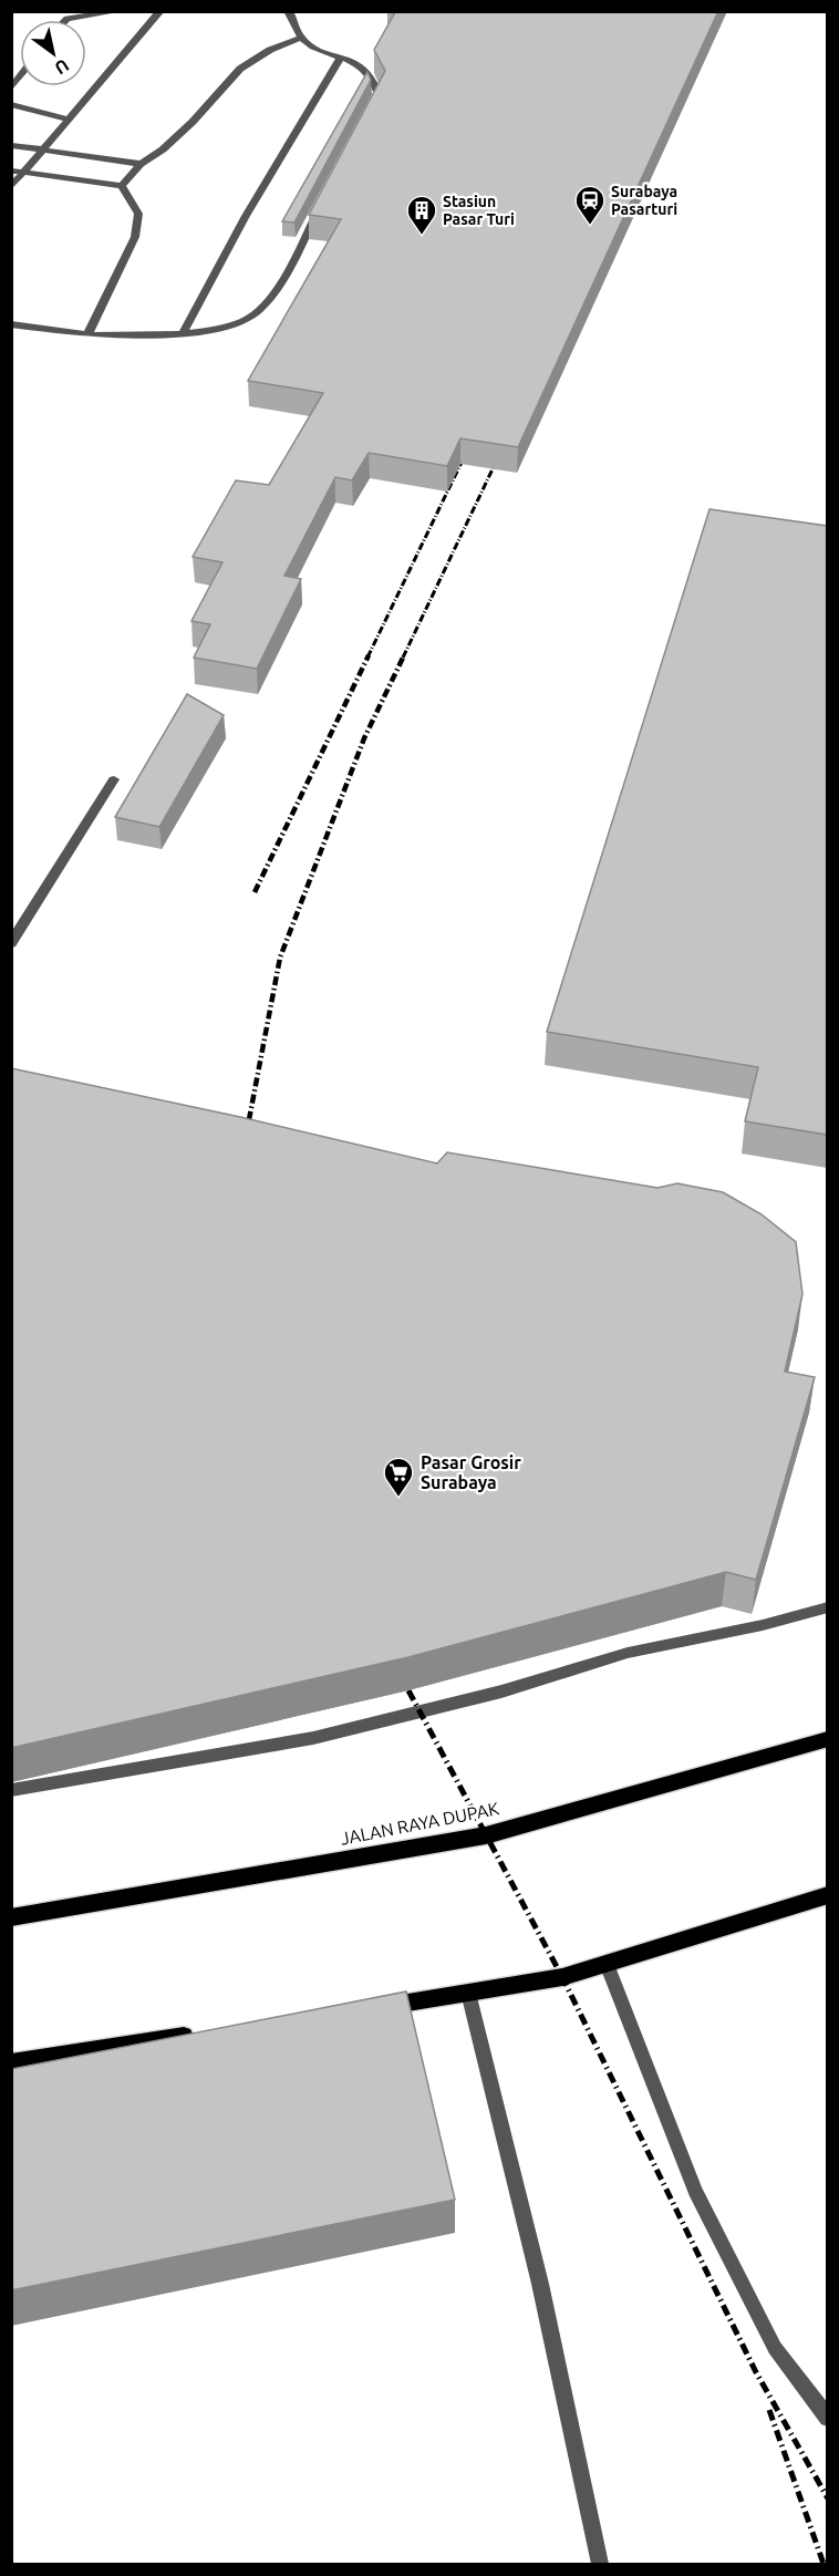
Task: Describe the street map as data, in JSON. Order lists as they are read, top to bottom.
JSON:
{
  "streets": {
    "main road": ["JALAN RAYA DUPAK"]
  },
  "places": {
    "station": ["Surabaya Pasarturi"],
    "building": ["Stasiun Pasar Turi"],
    "supermarket": ["Pasar Grosir Surabaya"]
  },
  "north": "bottom right"
}
